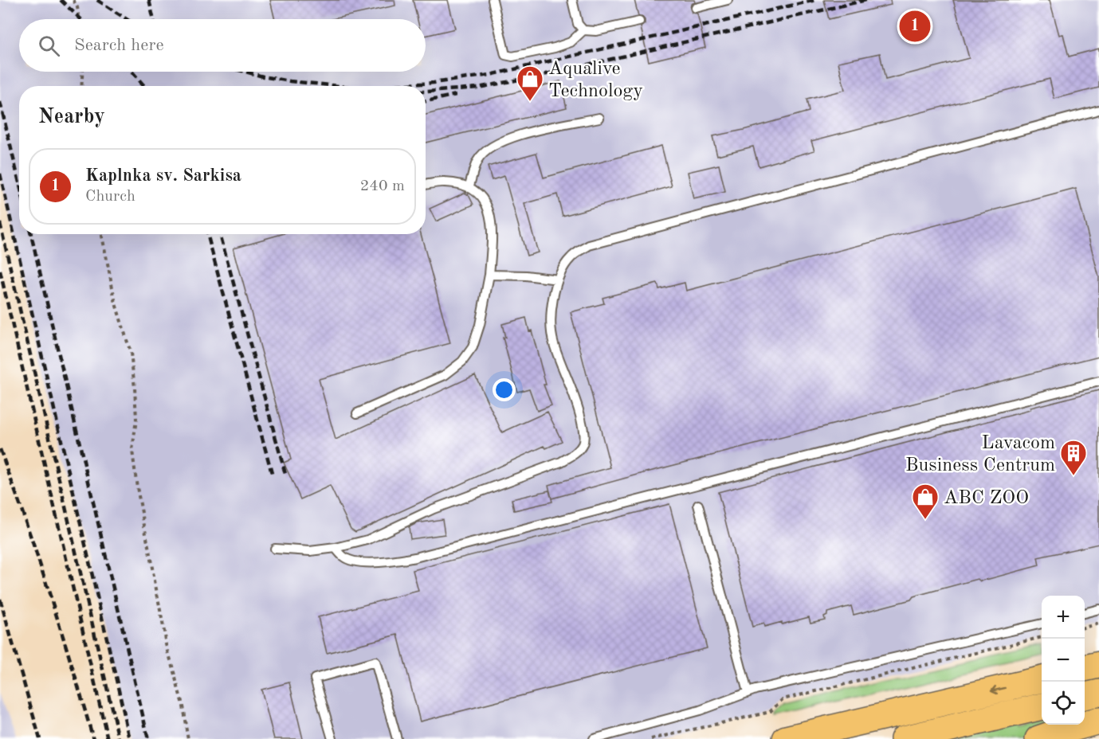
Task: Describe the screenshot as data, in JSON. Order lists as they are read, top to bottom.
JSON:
{
  "places": {
    "shop": ["Aqualive Technology", "ABC ZOO"],
    "building": ["Lavacom Business Centrum"]
  },
  "page": {
    "pins": "1",
    "search": "Search here",
    "heading": "Nearby",
    "list": [
      {
        "mark": "1",
        "name": "Kaplnka sv. Sarkisa",
        "note": "Church",
        "value": "240 m"
      }
    ],
    "map_buttons": ["+", "−"]
  }
}
